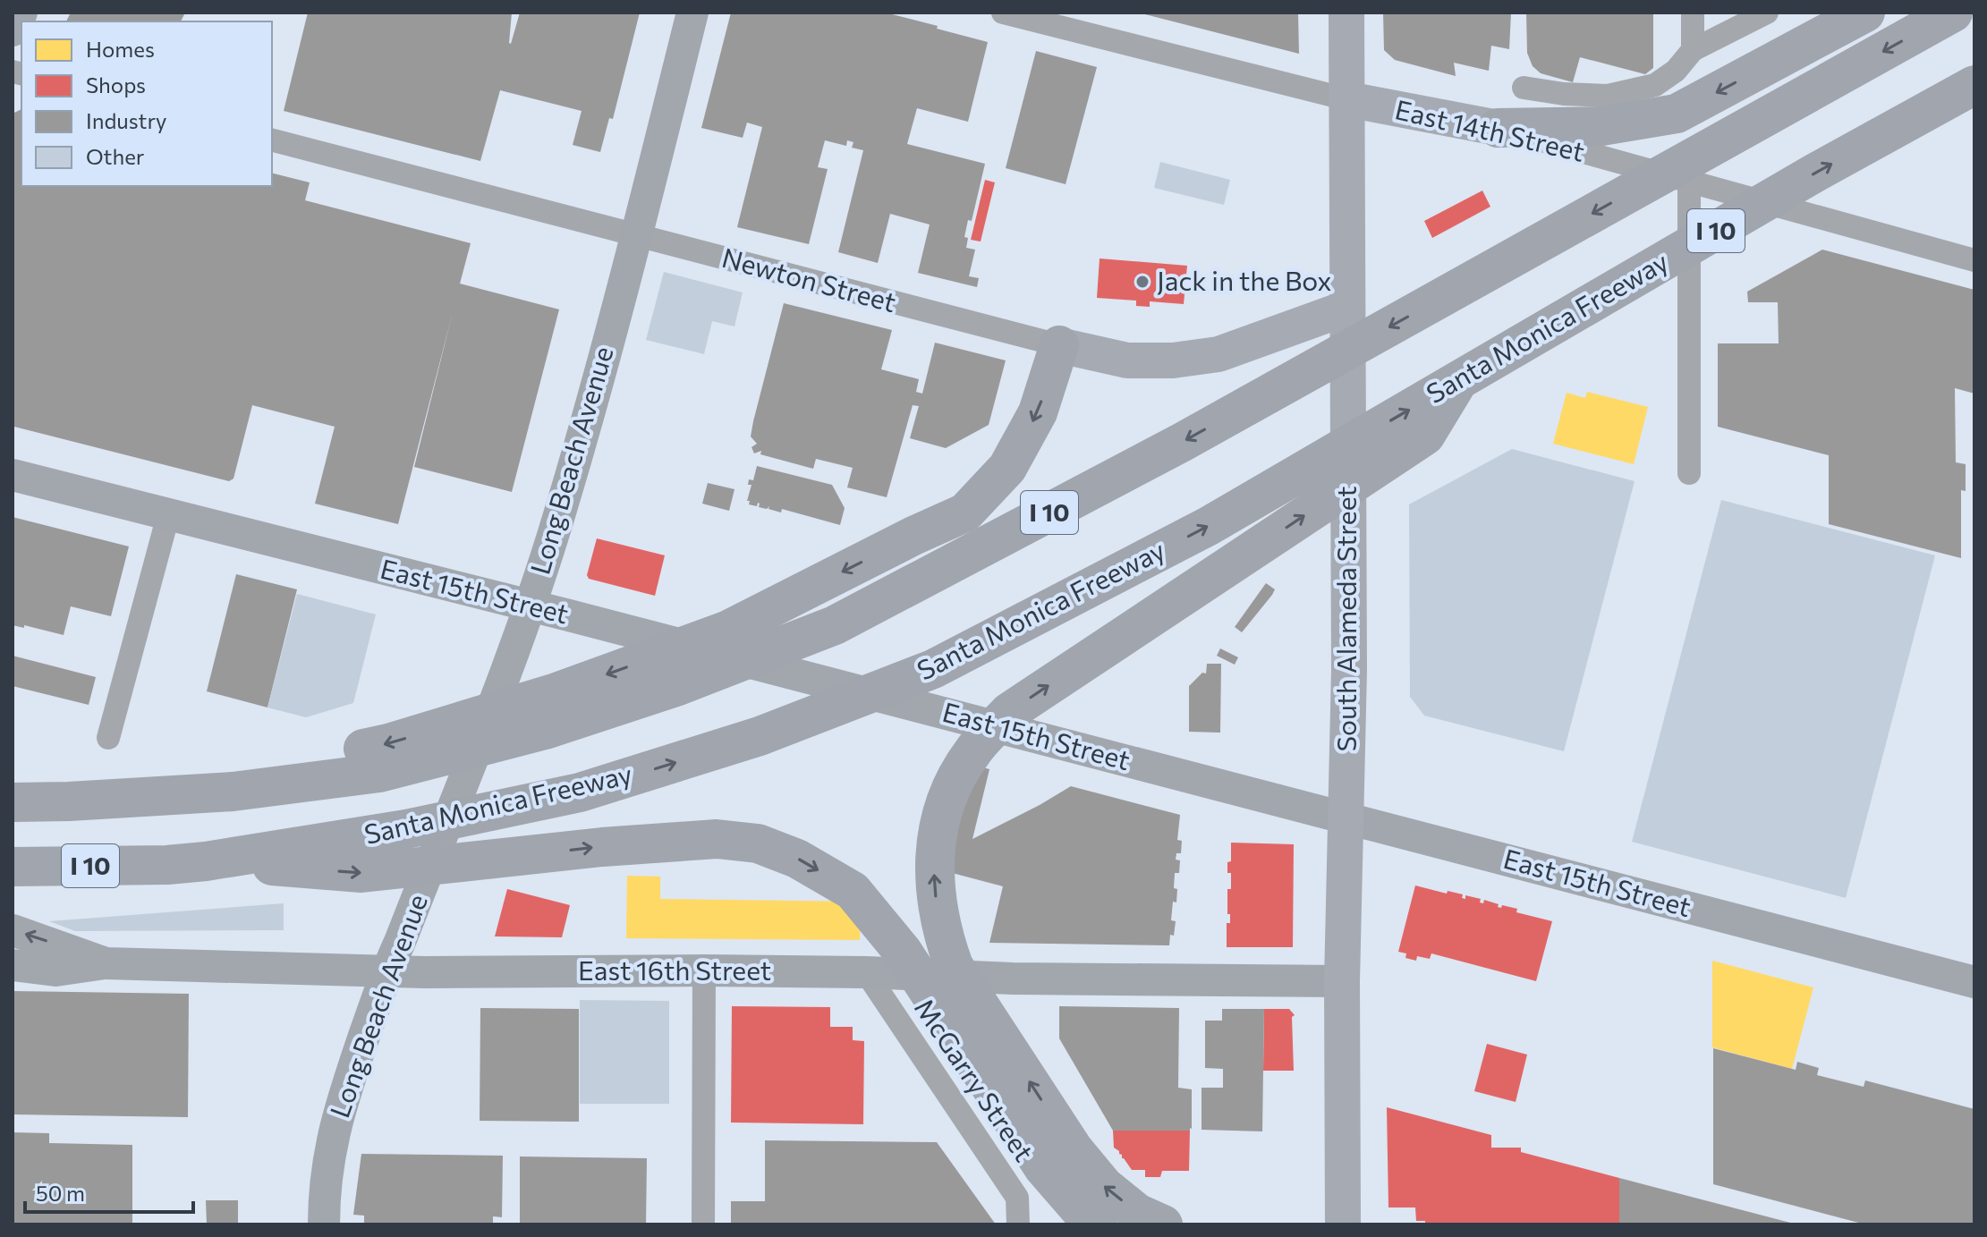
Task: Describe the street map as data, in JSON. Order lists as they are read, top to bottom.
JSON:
{
  "streets": {
    "highway": ["I 10", "Santa Monica Freeway"],
    "main road": ["East 14th Street", "Newton Street", "South Alameda Street"],
    "street": [
      "Long Beach Avenue",
      "East 15th Street",
      "East 16th Street",
      "McGarry Street"
    ]
  },
  "crossings": [
    ["East 14th Street", "South Alameda Street"],
    ["Newton Street", "Long Beach Avenue"],
    ["Newton Street", "South Alameda Street"],
    ["Long Beach Avenue", "East 15th Street"],
    ["Long Beach Avenue", "East 16th Street"],
    ["East 15th Street", "South Alameda Street"],
    ["South Alameda Street", "East 16th Street"],
    ["East 16th Street", "McGarry Street"]
  ],
  "places": ["Jack in the Box"],
  "legend": [
    "Homes",
    "Shops",
    "Industry",
    "Other"
  ],
  "scale_bar": "50 m"
}
